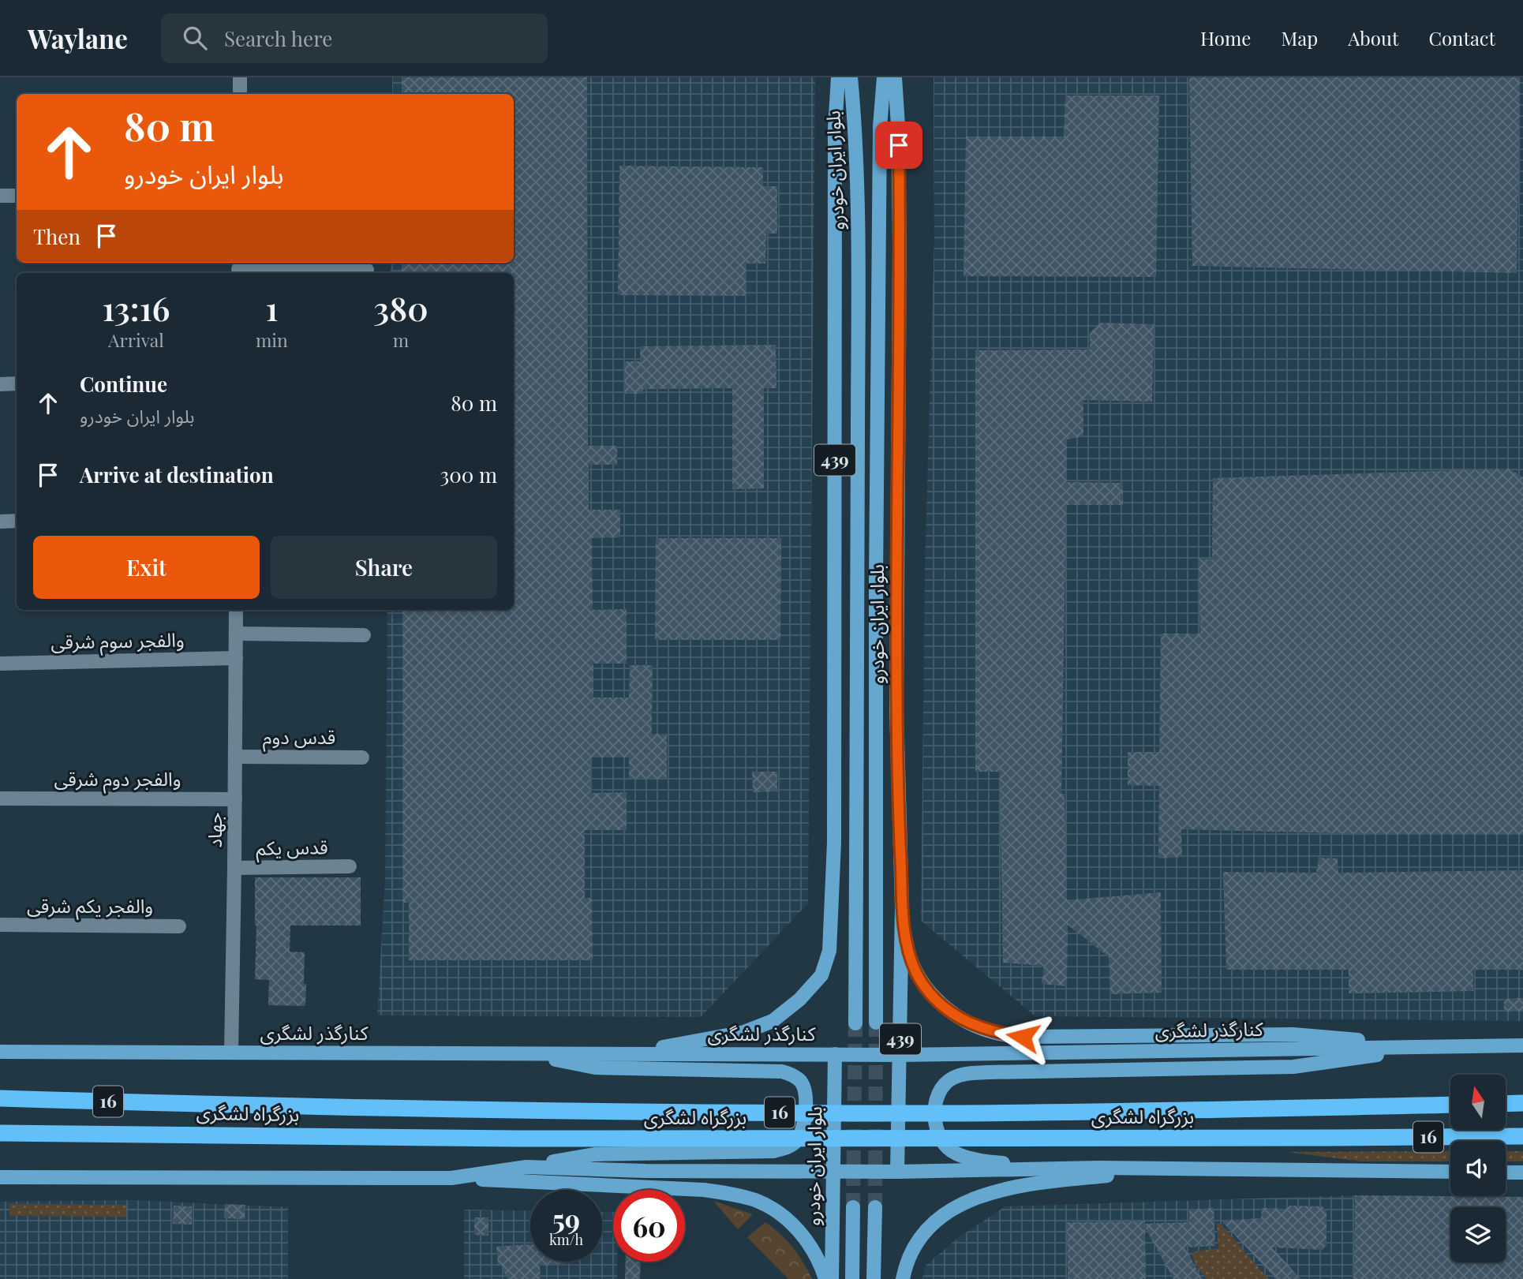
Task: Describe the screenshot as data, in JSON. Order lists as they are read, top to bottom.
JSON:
{
  "streets": {
    "highway": ["16", "بزرگراه لشگری"],
    "main road": ["بلوار ایران خودرو", "439", "کنارگذر لشگری"],
    "street": [
      "والفجر سوم شرقی",
      "قدس دوم",
      "والفجر دوم شرقی",
      "جهاد",
      "قدس یکم",
      "والفجر یکم شرقی"
    ]
  },
  "crossings": [
    ["بلوار ایران خودرو", "کنارگذر لشگری"],
    ["والفجر سوم شرقی", "جهاد"],
    ["قدس دوم", "جهاد"],
    ["والفجر دوم شرقی", "جهاد"],
    ["جهاد", "قدس یکم"],
    ["جهاد", "کنارگذر لشگری"]
  ],
  "north": "top",
  "page": {
    "header": "Waylane",
    "search": "Search here",
    "nav": [
      "Home",
      "Map",
      "About",
      "Contact"
    ],
    "turn": ["80 m", "بلوار ایران خودرو"],
    "then": "Then",
    "eta": [
      "13:16",
      "Arrival",
      "1",
      "min",
      "380",
      "m"
    ],
    "list": [
      {
        "name": "Continue",
        "note": "بلوار ایران خودرو",
        "value": "80 m"
      },
      {
        "name": "Arrive at destination",
        "value": "300 m"
      }
    ],
    "buttons": ["Exit", "Share"],
    "speed": "59 km/h",
    "limit": "60"
  }
}
